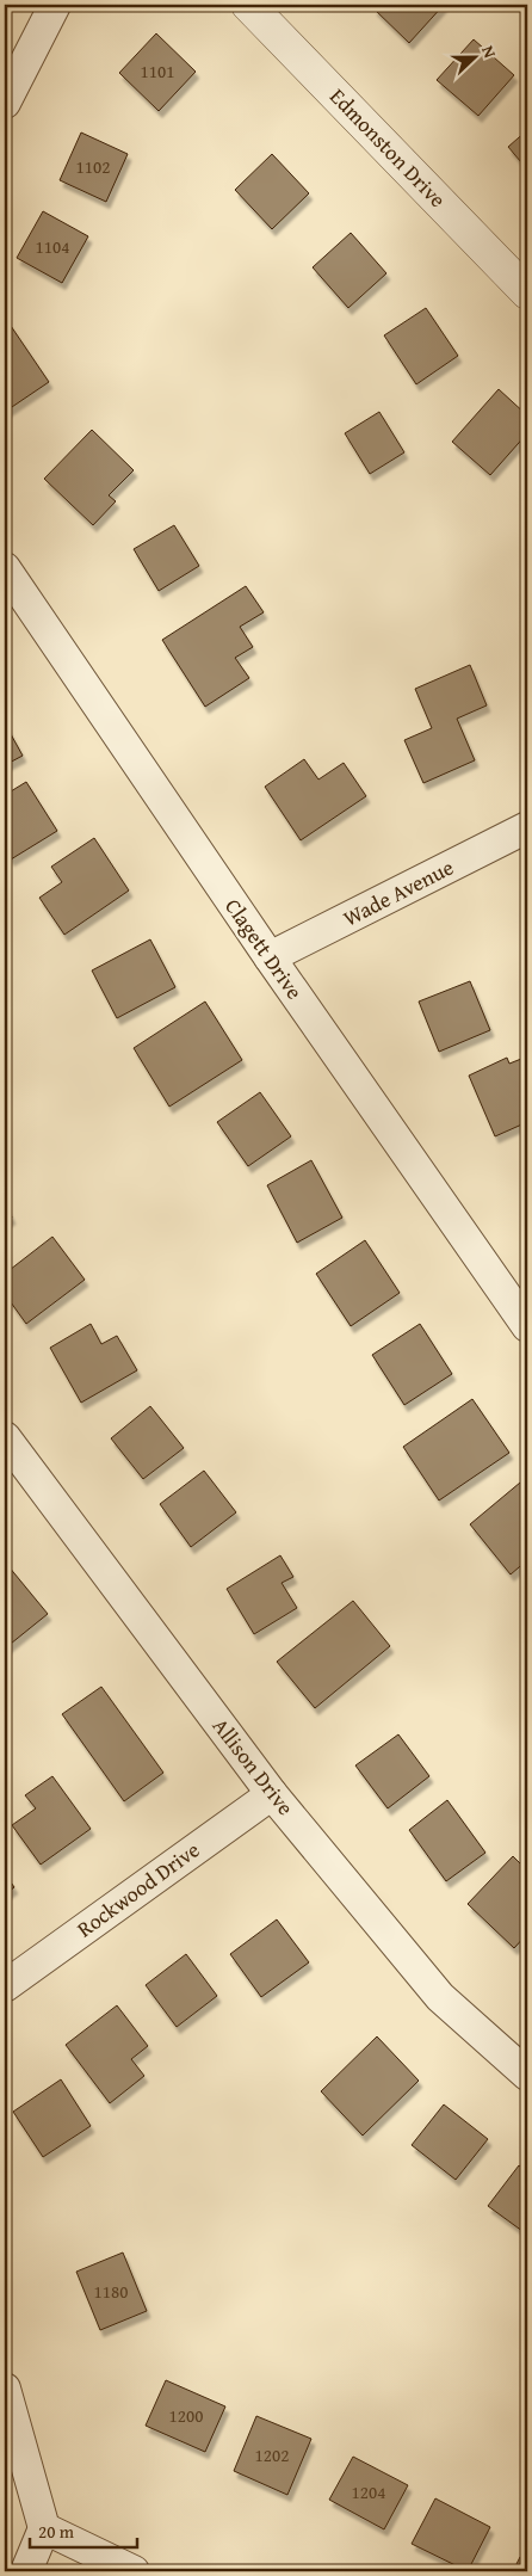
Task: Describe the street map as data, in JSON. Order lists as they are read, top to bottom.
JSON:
{
  "streets": {
    "street": [
      "Edmonston Drive",
      "Wade Avenue",
      "Clagett Drive",
      "Allison Drive",
      "Rockwood Drive"
    ]
  },
  "crossings": [
    ["Wade Avenue", "Clagett Drive"],
    ["Allison Drive", "Rockwood Drive"]
  ],
  "house_numbers": [
    "1101",
    "1102",
    "1104",
    "1180",
    "1200",
    "1202",
    "1204"
  ],
  "scale_bar": "20 m",
  "north": "right"
}
